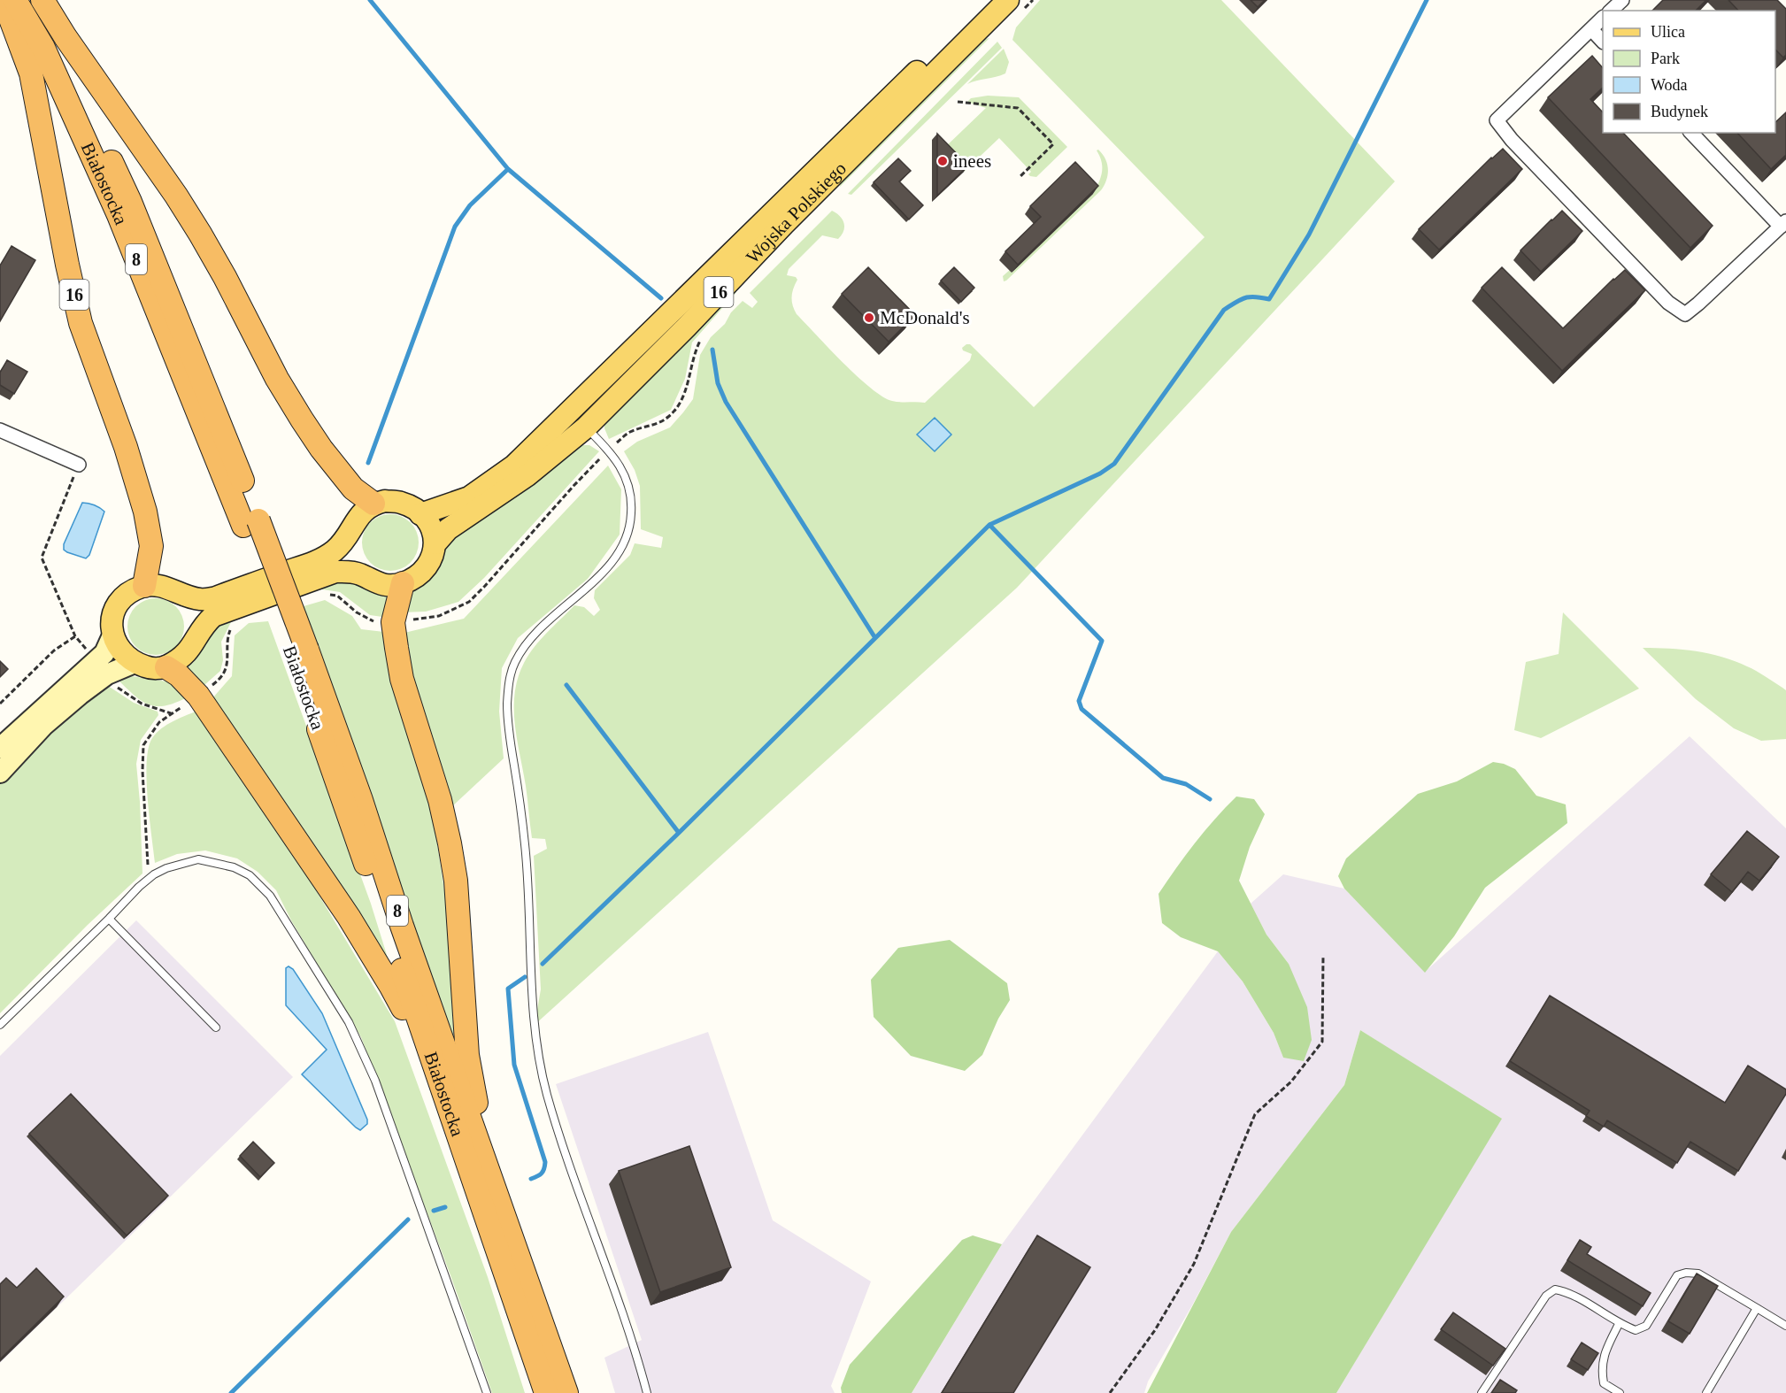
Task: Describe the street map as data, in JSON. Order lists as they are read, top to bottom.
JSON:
{
  "streets": {
    "highway": ["Białostocka", "8", "16"],
    "main road": ["Wojska Polskiego"]
  },
  "crossings": [
    ["Wojska Polskiego", "16"]
  ],
  "places": ["inees", "McDonald's"],
  "legend": [
    "Ulica",
    "Park",
    "Woda",
    "Budynek"
  ]
}
